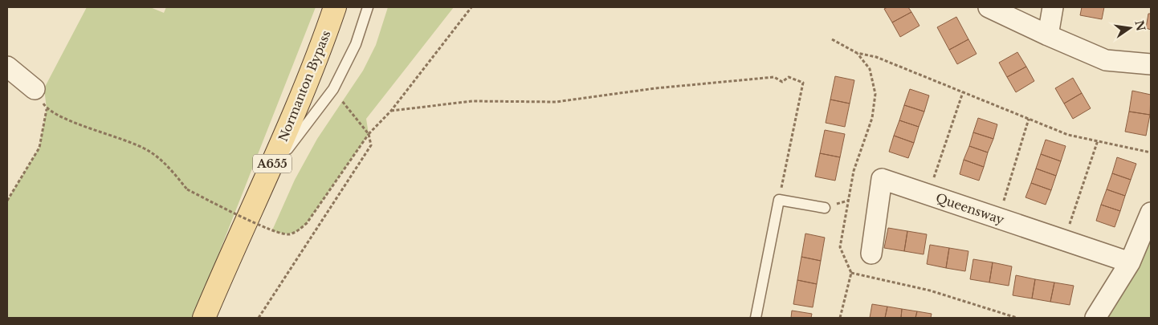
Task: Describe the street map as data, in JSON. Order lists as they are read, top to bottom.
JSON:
{
  "streets": {
    "main road": ["Normanton Bypass", "A655"],
    "street": ["Queensway"]
  },
  "north": "right"
}
